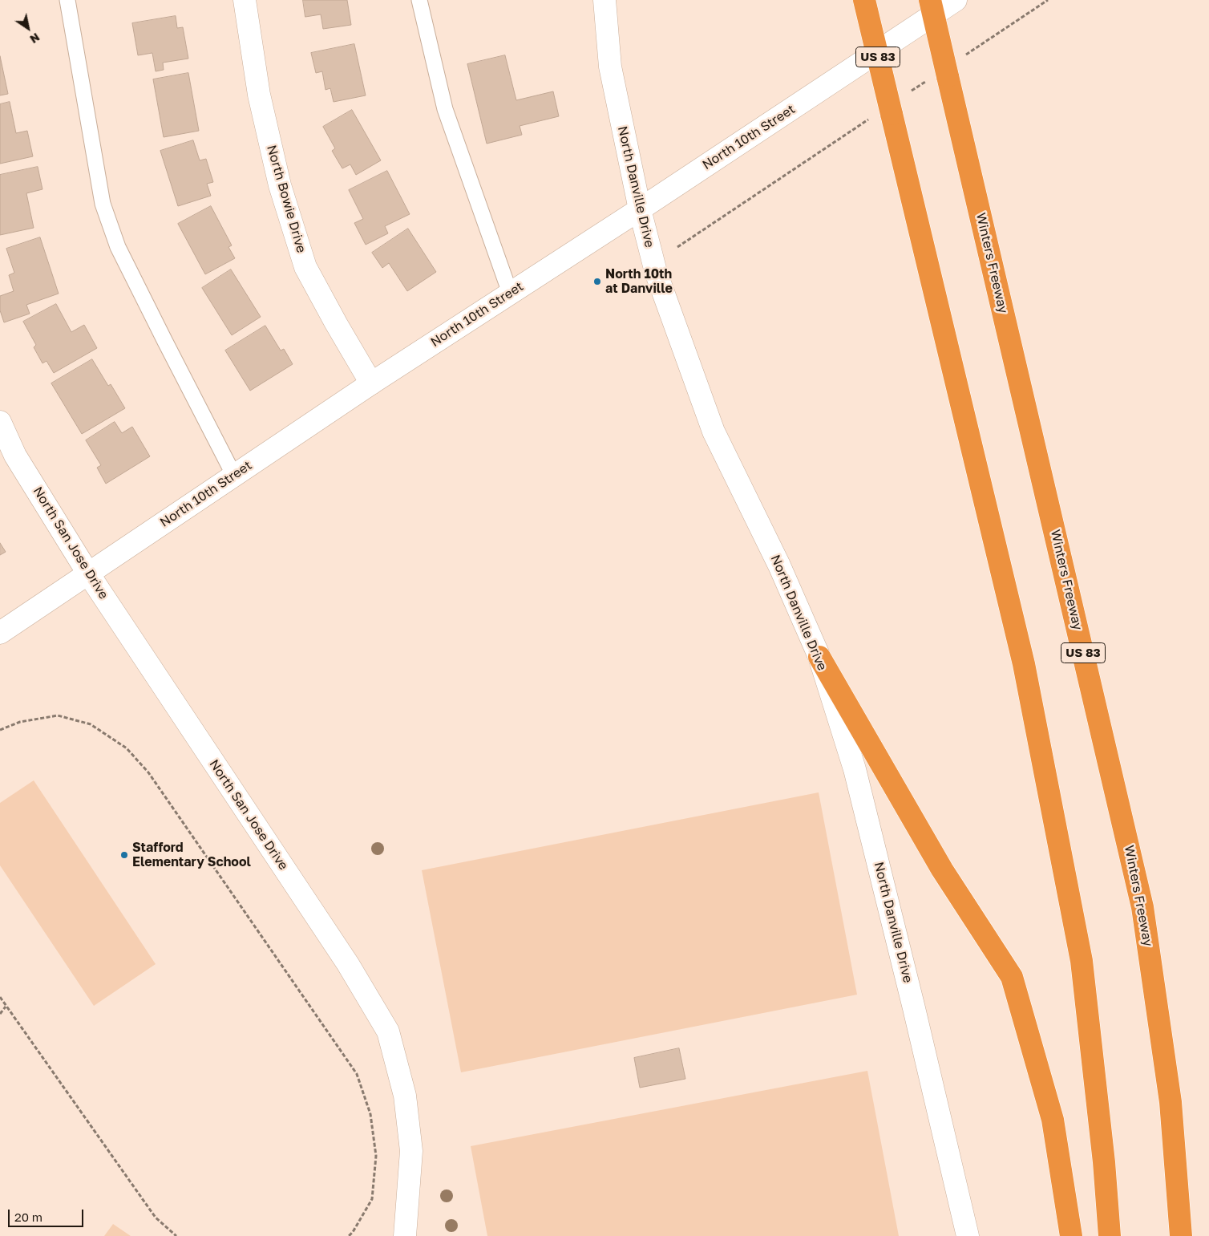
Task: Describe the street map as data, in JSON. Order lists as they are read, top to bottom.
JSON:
{
  "streets": {
    "highway": ["US 83", "Winters Freeway"],
    "main road": [
      "North 10th Street",
      "North Danville Drive",
      "North Bowie Drive",
      "North San Jose Drive"
    ]
  },
  "crossings": [
    ["North 10th Street", "North Danville Drive"],
    ["North 10th Street", "North Bowie Drive"],
    ["North 10th Street", "North San Jose Drive"]
  ],
  "places": ["North 10th at Danville", "Stafford Elementary School"],
  "scale_bar": "20 m",
  "north": "bottom right"
}
